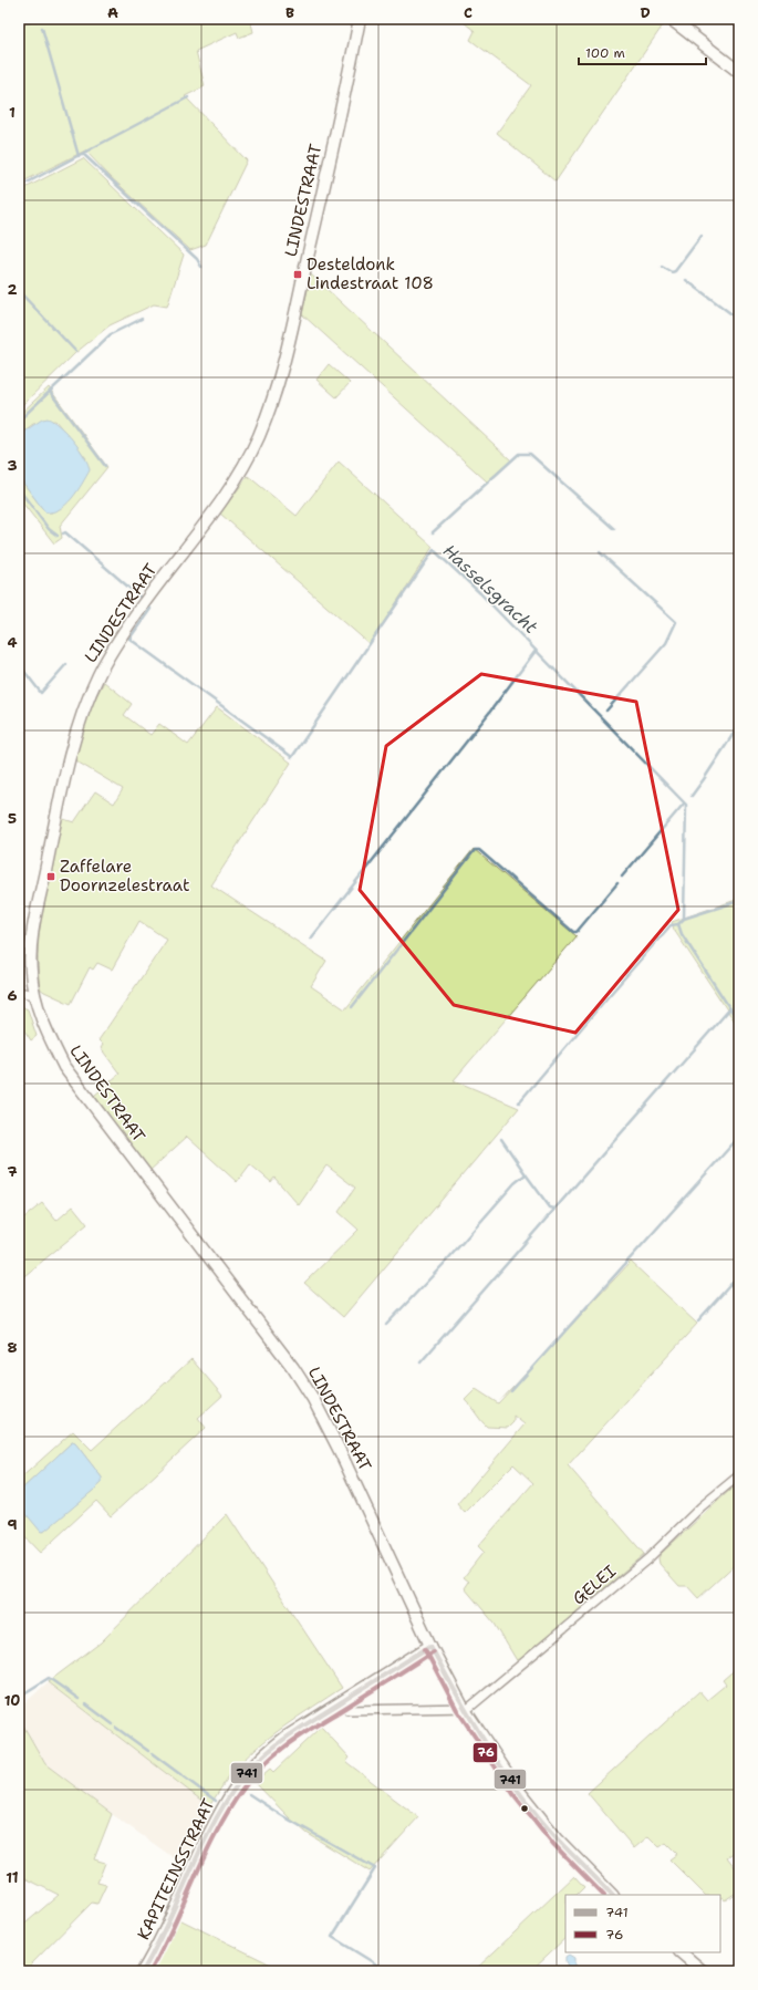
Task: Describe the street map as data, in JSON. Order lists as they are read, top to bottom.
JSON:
{
  "streets": {
    "street": ["LINDESTRAAT", "GELEI", "KAPITEINSSTRAAT"]
  },
  "crossings": [
    ["LINDESTRAAT", "GELEI"],
    ["LINDESTRAAT", "KAPITEINSSTRAAT"]
  ],
  "water": ["Hasselsgracht"],
  "places": {
    "transit": ["Desteldonk Lindestraat 108", "Zaffelare Doornzelestraat"]
  },
  "lines": ["transit line 741", "transit line 76"],
  "legend": ["741", "76"],
  "scale_bar": "100 m",
  "grid": {
    "columns": [
      "A",
      "B",
      "C",
      "D"
    ],
    "rows": [
      "1",
      "2",
      "3",
      "4",
      "5",
      "6",
      "7",
      "8",
      "9",
      "10",
      "11"
    ]
  }
}
